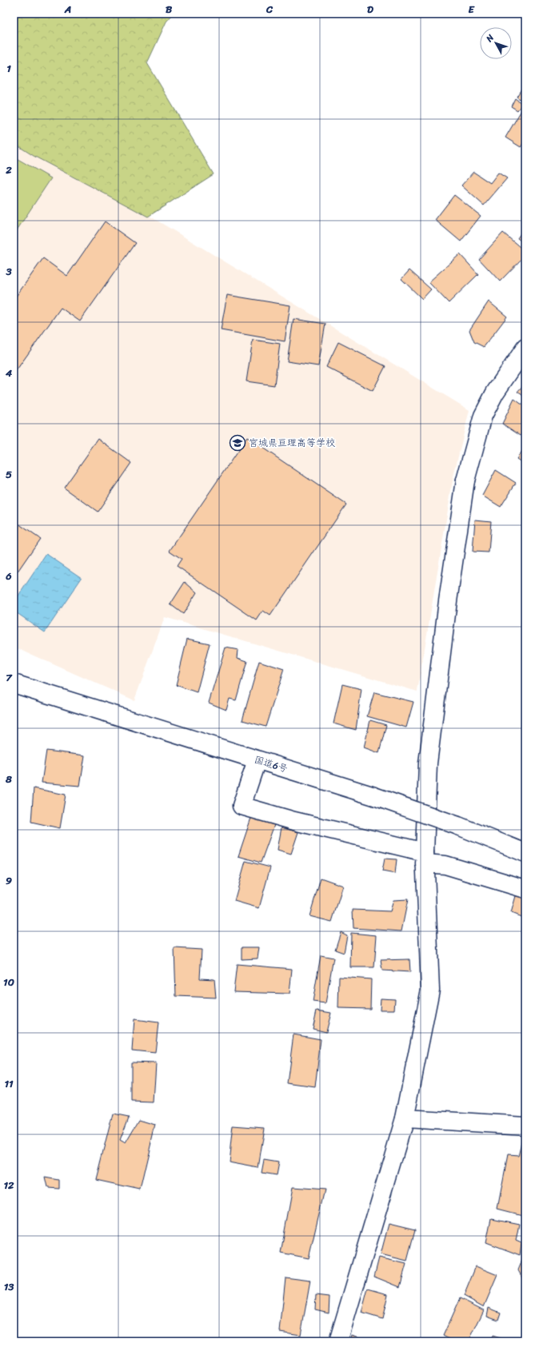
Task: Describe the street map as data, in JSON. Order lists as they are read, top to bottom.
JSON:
{
  "streets": {
    "main road": ["国道6号"]
  },
  "places": {
    "school or university": ["宮城県亘理高等学校"]
  },
  "north": "top left",
  "grid": {
    "columns": [
      "A",
      "B",
      "C",
      "D",
      "E"
    ],
    "rows": [
      "1",
      "2",
      "3",
      "4",
      "5",
      "6",
      "7",
      "8",
      "9",
      "10",
      "11",
      "12",
      "13"
    ]
  }
}
